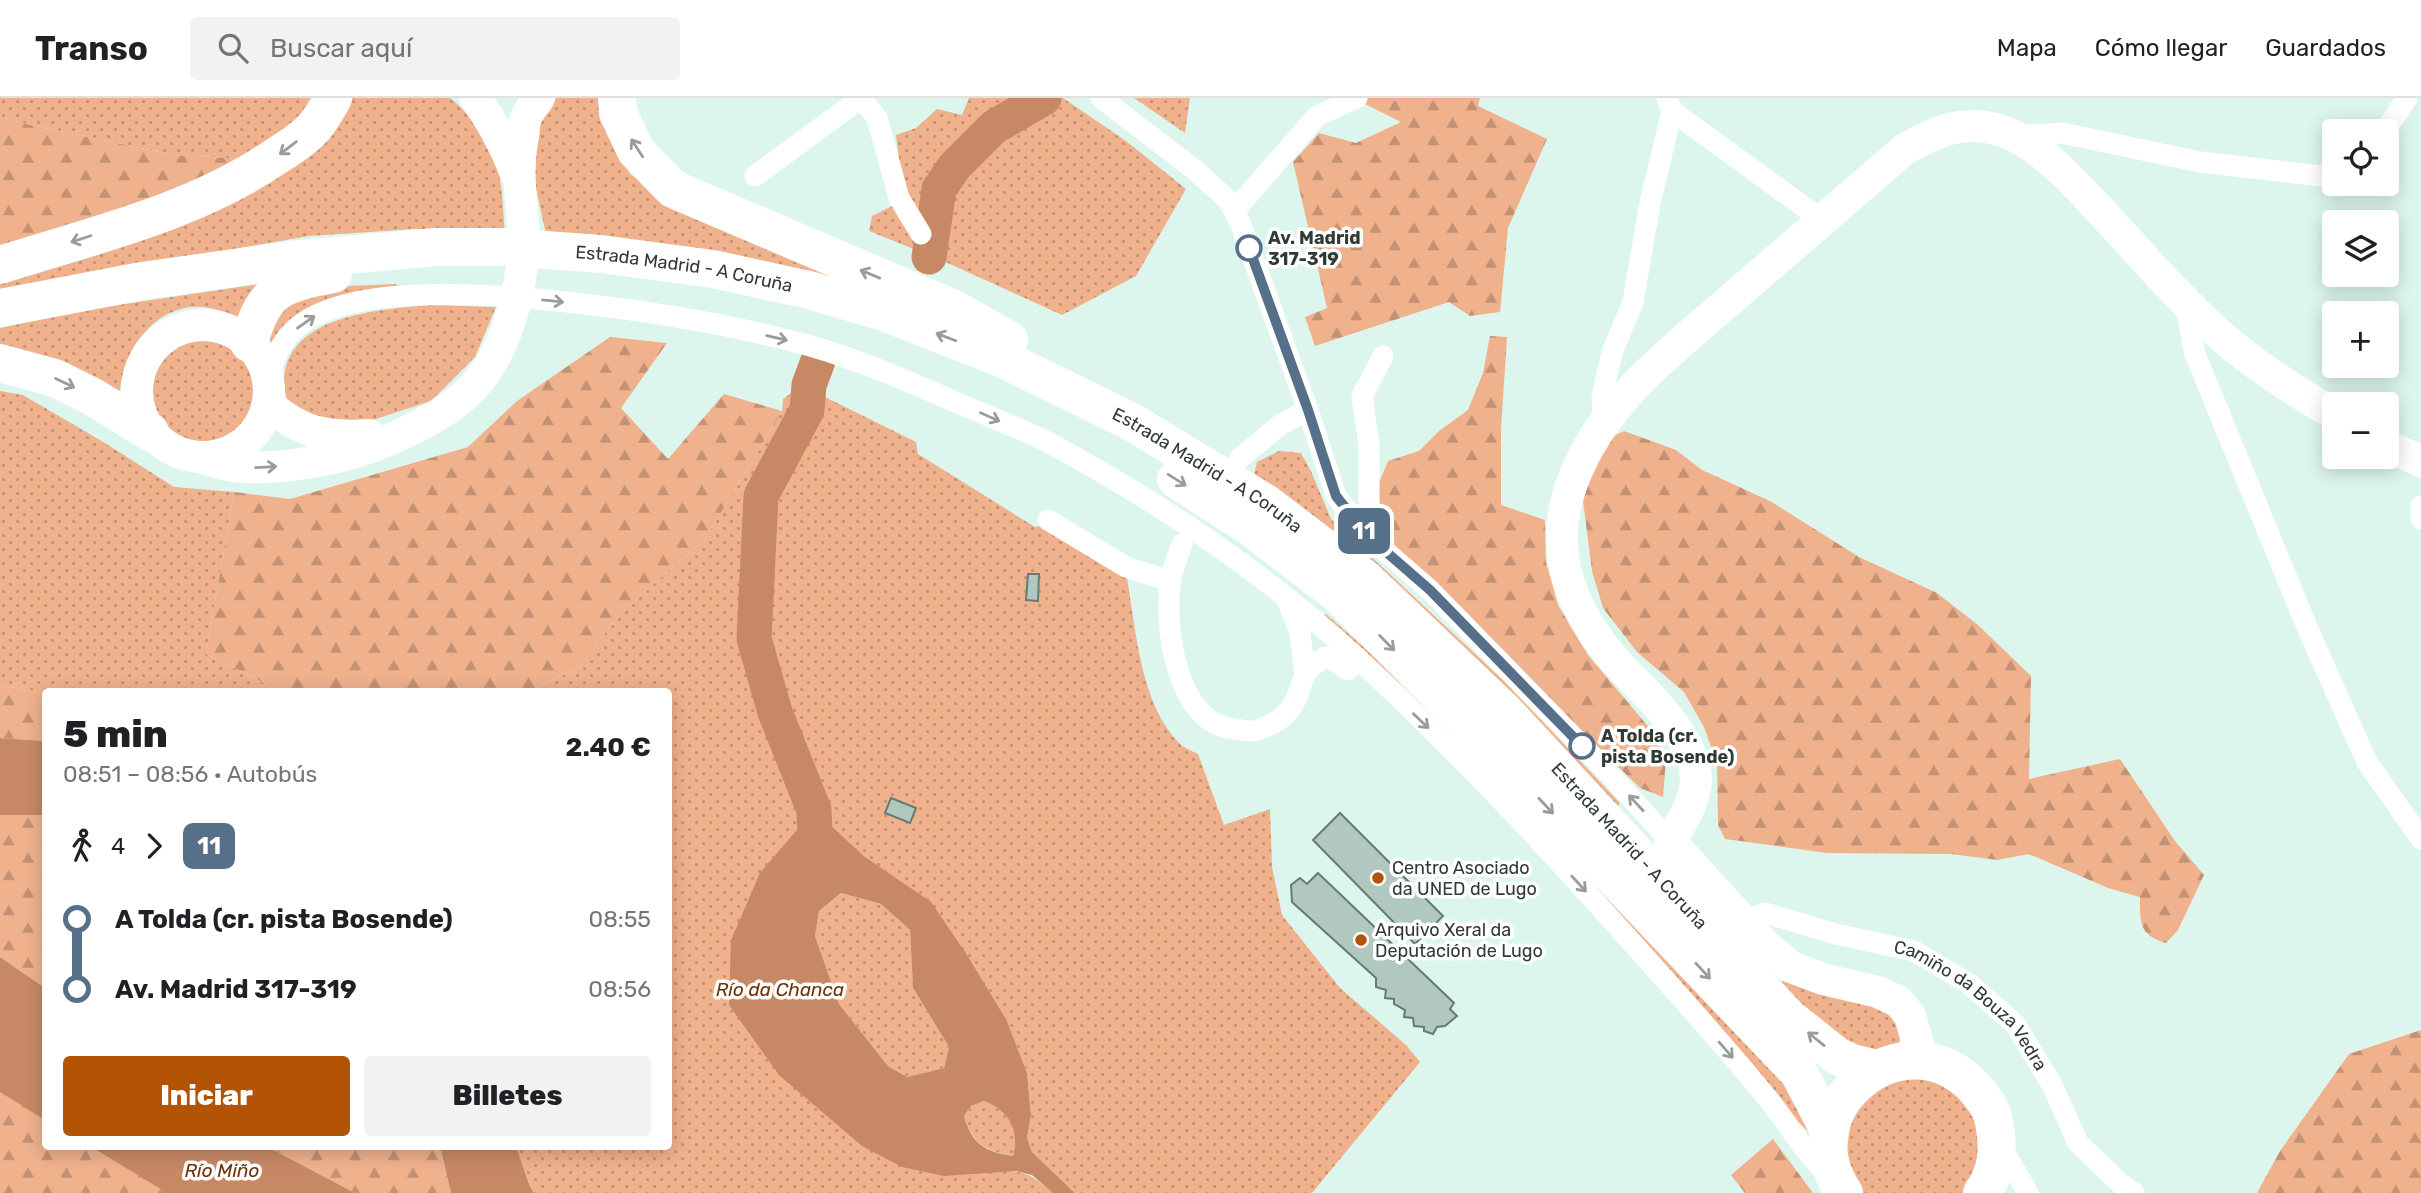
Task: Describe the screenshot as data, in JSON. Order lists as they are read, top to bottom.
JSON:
{
  "streets": {
    "highway": ["Estrada Madrid - A Coruña"],
    "street": ["Camiño da Bouza Vedra"]
  },
  "water": ["Río da Chanca", "Río Miño"],
  "places": [
    "Av. Madrid 317-319",
    "A Tolda (cr. pista Bosende)",
    "Centro Asociado da UNED de Lugo",
    "Arquivo Xeral da Deputación de Lugo"
  ],
  "lines": ["bus line 11"],
  "page": {
    "header": "Transo",
    "search": "Buscar aquí",
    "nav": ["Mapa", "Cómo llegar", "Guardados"],
    "on_map": "11",
    "map_buttons": ["+", "−"],
    "heading": ["5 min", "08:51 – 08:56 · Autobús", "2.40 €"],
    "legs": ["4", "11"],
    "list": [
      {
        "name": "A Tolda (cr. pista Bosende)",
        "value": "08:55"
      },
      {
        "name": "Av. Madrid 317-319",
        "value": "08:56"
      }
    ],
    "buttons": ["Iniciar", "Billetes"]
  }
}
